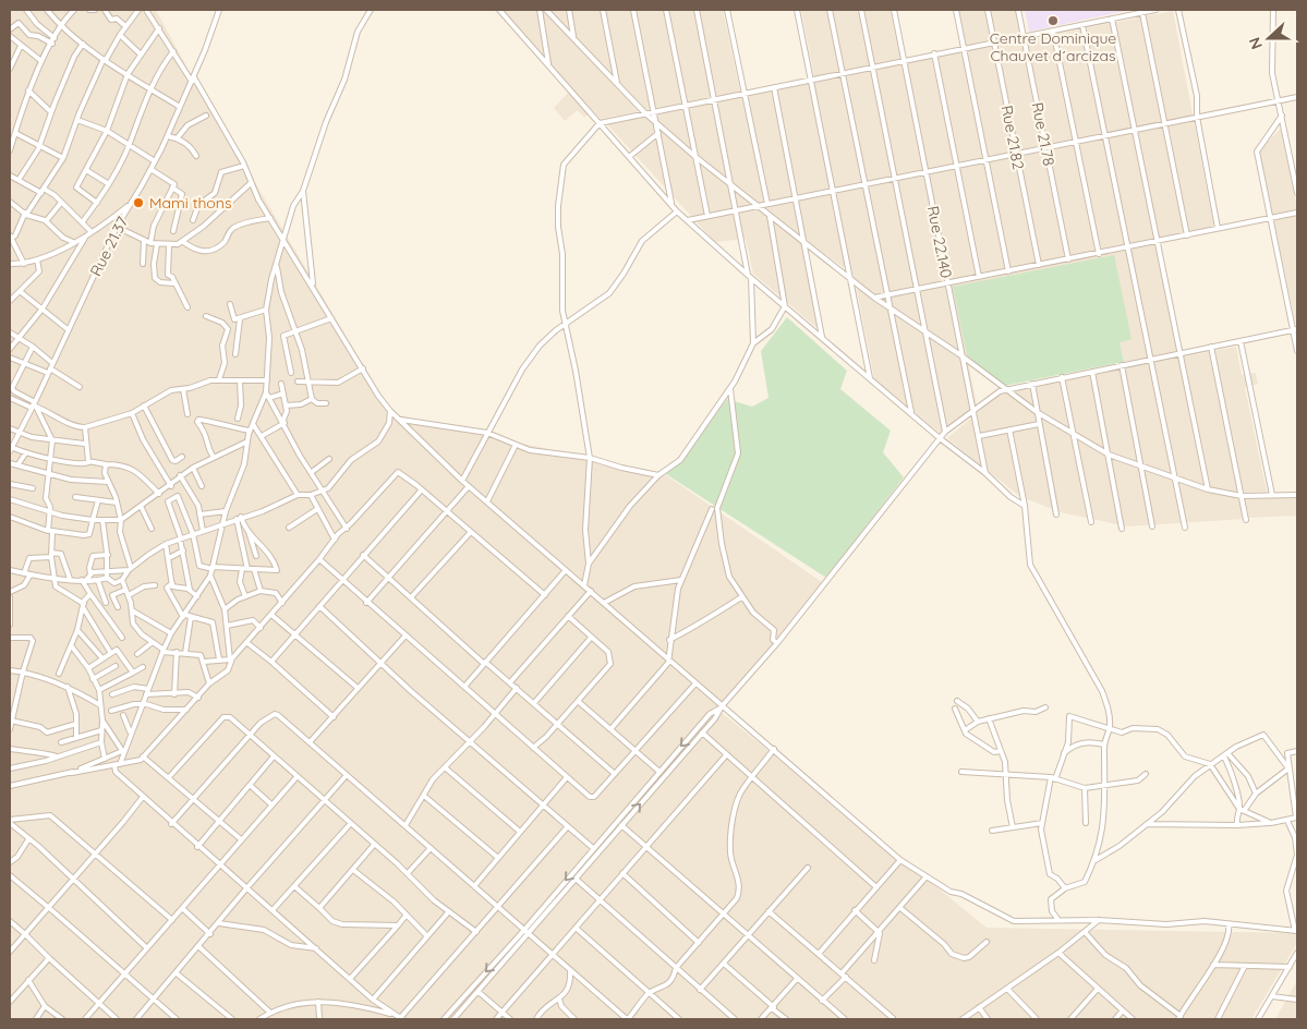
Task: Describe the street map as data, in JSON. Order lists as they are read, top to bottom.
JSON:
{
  "streets": {
    "street": [
      "Rue 21.78",
      "Rue 21.82",
      "Rue 22.140",
      "Rue 21.37"
    ]
  },
  "places": ["Centre Dominique Chauvet d´arcizas", "Mami thons"],
  "north": "left"
}
